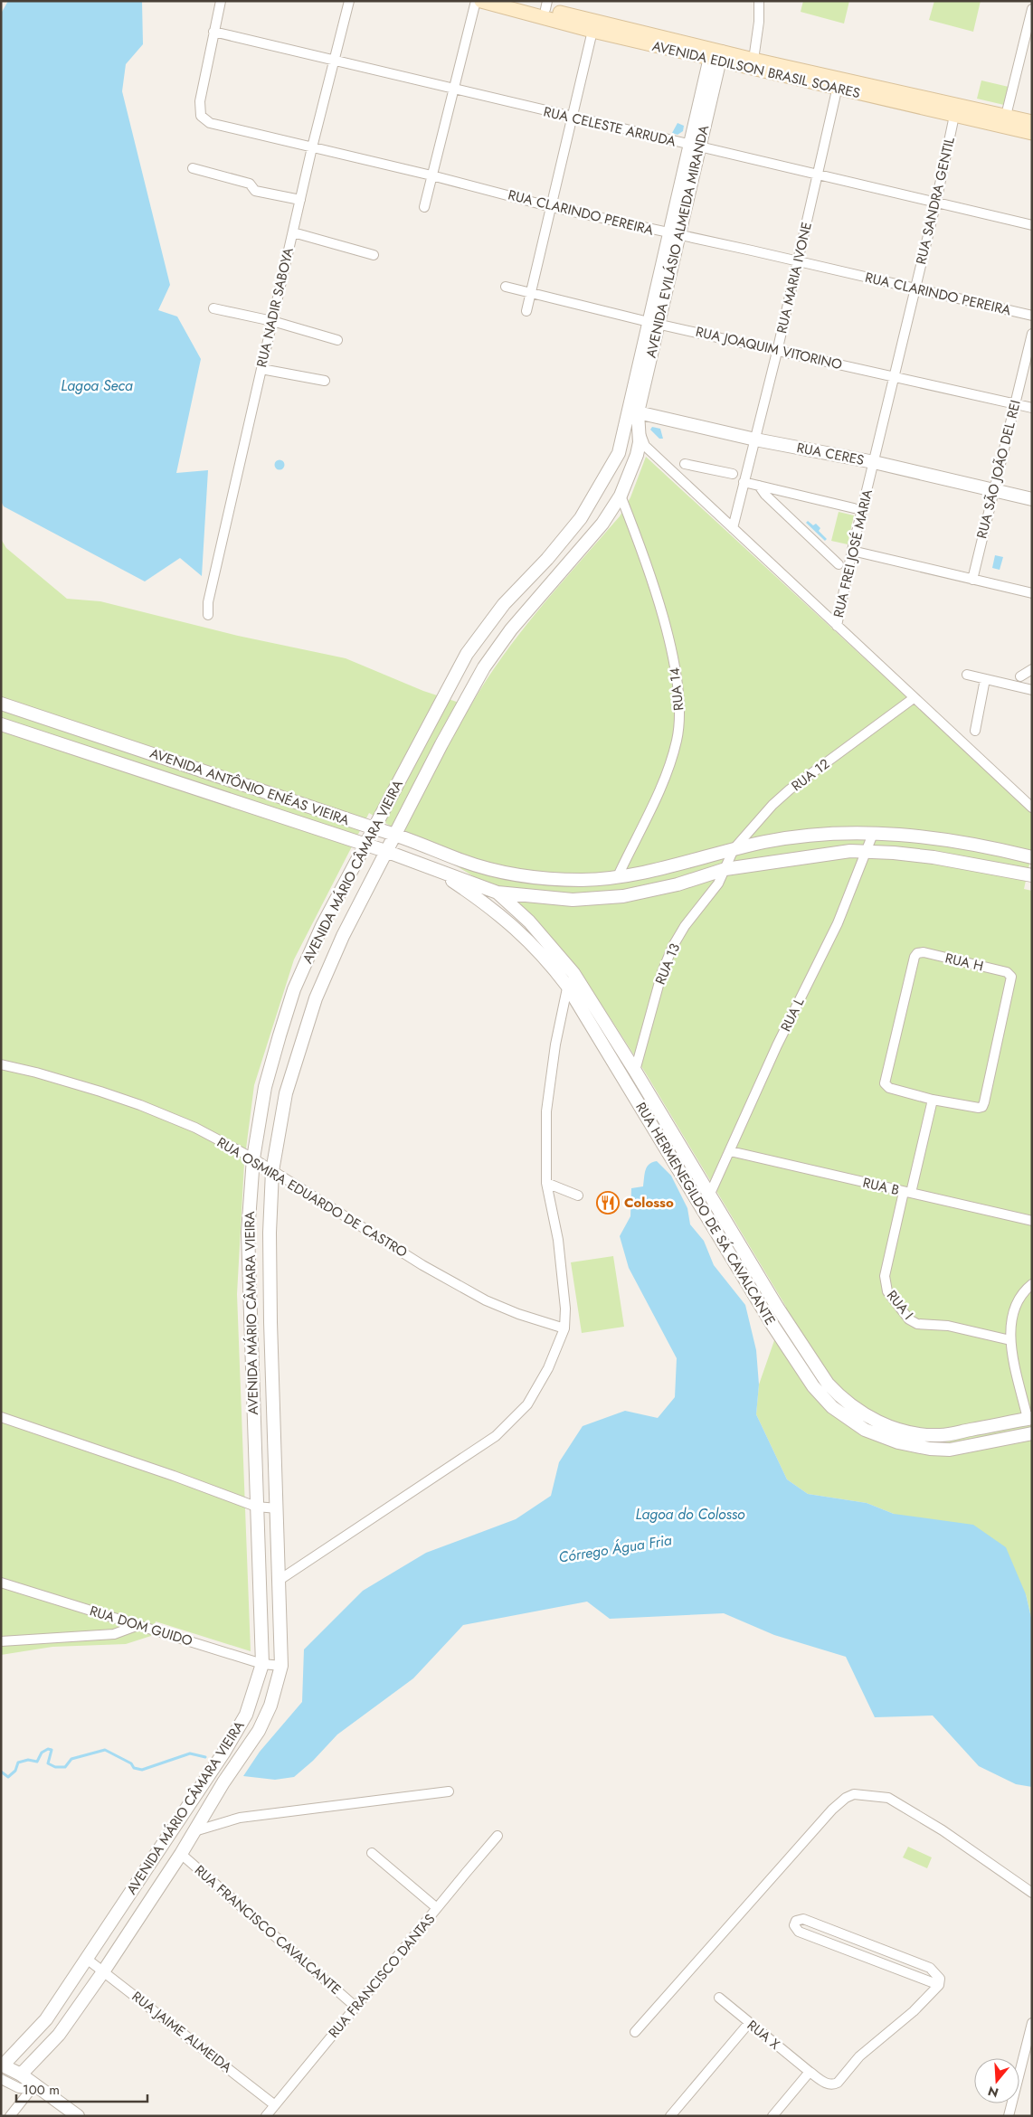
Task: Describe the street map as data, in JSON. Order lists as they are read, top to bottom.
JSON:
{
  "streets": {
    "main road": ["AVENIDA EDILSON BRASIL SOARES"],
    "street": [
      "RUA CELESTE ARRUDA",
      "RUA SANDRA GENTIL",
      "RUA CLARINDO PEREIRA",
      "AVENIDA EVILÁSIO ALMEIDA MIRANDA",
      "RUA MARIA IVONE",
      "RUA NADIR SABOYA",
      "RUA JOAQUIM VITORINO",
      "RUA CERES",
      "RUA SÃO JOÃO DEL REI",
      "RUA FREI JOSÉ MARIA",
      "RUA 14",
      "RUA 12",
      "AVENIDA ANTÔNIO ENÉAS VIEIRA",
      "AVENIDA MÁRIO CÂMARA VIEIRA",
      "RUA H",
      "RUA 13",
      "RUA L",
      "RUA B",
      "RUA OSMIRA EDUARDO DE CASTRO",
      "RUA HERMENEGILDO DE SÁ CAVALCANTE",
      "RUA I",
      "RUA DOM GUIDO",
      "RUA FRANCISCO CAVALCANTE",
      "RUA FRANCISCO DANTAS",
      "RUA JAIME ALMEIDA",
      "RUA X"
    ]
  },
  "crossings": [
    ["AVENIDA EDILSON BRASIL SOARES", "RUA SANDRA GENTIL"],
    ["AVENIDA EDILSON BRASIL SOARES", "AVENIDA EVILÁSIO ALMEIDA MIRANDA"],
    ["AVENIDA EDILSON BRASIL SOARES", "RUA MARIA IVONE"],
    ["RUA CELESTE ARRUDA", "RUA SANDRA GENTIL"],
    ["RUA CELESTE ARRUDA", "RUA CLARINDO PEREIRA"],
    ["RUA CELESTE ARRUDA", "AVENIDA EVILÁSIO ALMEIDA MIRANDA"],
    ["RUA CELESTE ARRUDA", "RUA MARIA IVONE"],
    ["RUA CELESTE ARRUDA", "RUA NADIR SABOYA"],
    ["RUA SANDRA GENTIL", "RUA CLARINDO PEREIRA"],
    ["RUA SANDRA GENTIL", "RUA JOAQUIM VITORINO"],
    ["RUA SANDRA GENTIL", "RUA FREI JOSÉ MARIA"],
    ["RUA CLARINDO PEREIRA", "AVENIDA EVILÁSIO ALMEIDA MIRANDA"],
    ["RUA CLARINDO PEREIRA", "RUA MARIA IVONE"],
    ["RUA CLARINDO PEREIRA", "RUA NADIR SABOYA"],
    ["AVENIDA EVILÁSIO ALMEIDA MIRANDA", "RUA JOAQUIM VITORINO"],
    ["AVENIDA EVILÁSIO ALMEIDA MIRANDA", "RUA CERES"],
    ["AVENIDA EVILÁSIO ALMEIDA MIRANDA", "AVENIDA MÁRIO CÂMARA VIEIRA"],
    ["RUA MARIA IVONE", "RUA JOAQUIM VITORINO"],
    ["RUA MARIA IVONE", "RUA CERES"],
    ["RUA JOAQUIM VITORINO", "RUA SÃO JOÃO DEL REI"],
    ["RUA JOAQUIM VITORINO", "RUA FREI JOSÉ MARIA"],
    ["RUA CERES", "RUA SÃO JOÃO DEL REI"],
    ["RUA CERES", "RUA FREI JOSÉ MARIA"],
    ["RUA CERES", "AVENIDA MÁRIO CÂMARA VIEIRA"],
    ["RUA 14", "AVENIDA ANTÔNIO ENÉAS VIEIRA"],
    ["RUA 14", "AVENIDA MÁRIO CÂMARA VIEIRA"],
    ["RUA 12", "AVENIDA ANTÔNIO ENÉAS VIEIRA"],
    ["RUA 12", "RUA 13"],
    ["AVENIDA ANTÔNIO ENÉAS VIEIRA", "AVENIDA MÁRIO CÂMARA VIEIRA"],
    ["AVENIDA ANTÔNIO ENÉAS VIEIRA", "RUA 13"],
    ["AVENIDA ANTÔNIO ENÉAS VIEIRA", "RUA L"],
    ["AVENIDA ANTÔNIO ENÉAS VIEIRA", "RUA HERMENEGILDO DE SÁ CAVALCANTE"],
    ["AVENIDA MÁRIO CÂMARA VIEIRA", "RUA OSMIRA EDUARDO DE CASTRO"],
    ["AVENIDA MÁRIO CÂMARA VIEIRA", "RUA DOM GUIDO"],
    ["AVENIDA MÁRIO CÂMARA VIEIRA", "RUA FRANCISCO CAVALCANTE"],
    ["AVENIDA MÁRIO CÂMARA VIEIRA", "RUA JAIME ALMEIDA"],
    ["RUA 13", "RUA HERMENEGILDO DE SÁ CAVALCANTE"],
    ["RUA L", "RUA B"],
    ["RUA L", "RUA HERMENEGILDO DE SÁ CAVALCANTE"],
    ["RUA B", "RUA I"],
    ["RUA FRANCISCO CAVALCANTE", "RUA FRANCISCO DANTAS"],
    ["RUA FRANCISCO DANTAS", "RUA JAIME ALMEIDA"]
  ],
  "water": ["Lagoa Seca", "Lagoa do Colosso", "Córrego Água Fria"],
  "places": {
    "restaurant": ["Colosso"]
  },
  "scale_bar": "100 m",
  "north": "bottom"
}
